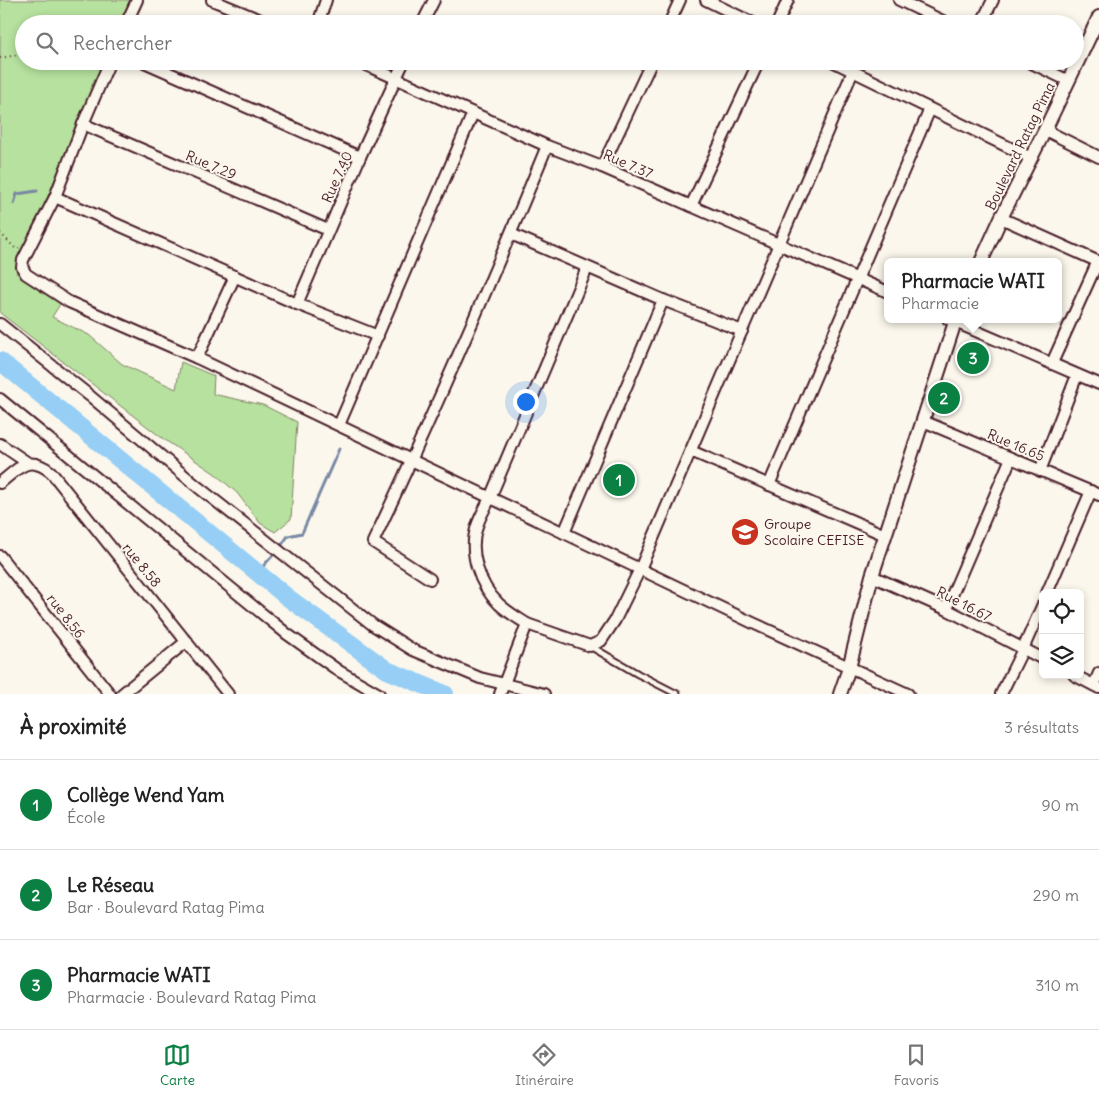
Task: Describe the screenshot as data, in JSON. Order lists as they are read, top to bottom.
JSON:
{
  "streets": {
    "street": [
      "Boulevard Ratag Pima",
      "Rue 7.37",
      "Rue 7.29",
      "Rue 7.40",
      "Rue 16.65",
      "rue 8.58",
      "Rue 16.67",
      "rue 8.56"
    ]
  },
  "crossings": [
    ["Rue 7.37", "Rue 7.40"],
    ["Rue 7.29", "Rue 7.40"]
  ],
  "places": {
    "school or university": ["Groupe Scolaire CEFISE"]
  },
  "page": {
    "search": "Rechercher",
    "popup": ["Pharmacie WATI", "Pharmacie"],
    "pins": ["3", "2", "1"],
    "heading": ["À proximité", "3 résultats"],
    "list": [
      {
        "mark": "1",
        "name": "Collège Wend Yam",
        "note": "École",
        "value": "90 m"
      },
      {
        "mark": "2",
        "name": "Le Réseau",
        "note": "Bar · Boulevard Ratag Pima",
        "value": "290 m"
      },
      {
        "mark": "3",
        "name": "Pharmacie WATI",
        "note": "Pharmacie · Boulevard Ratag Pima",
        "value": "310 m"
      }
    ],
    "nav": ["Carte", "Itinéraire", "Favoris"]
  }
}
